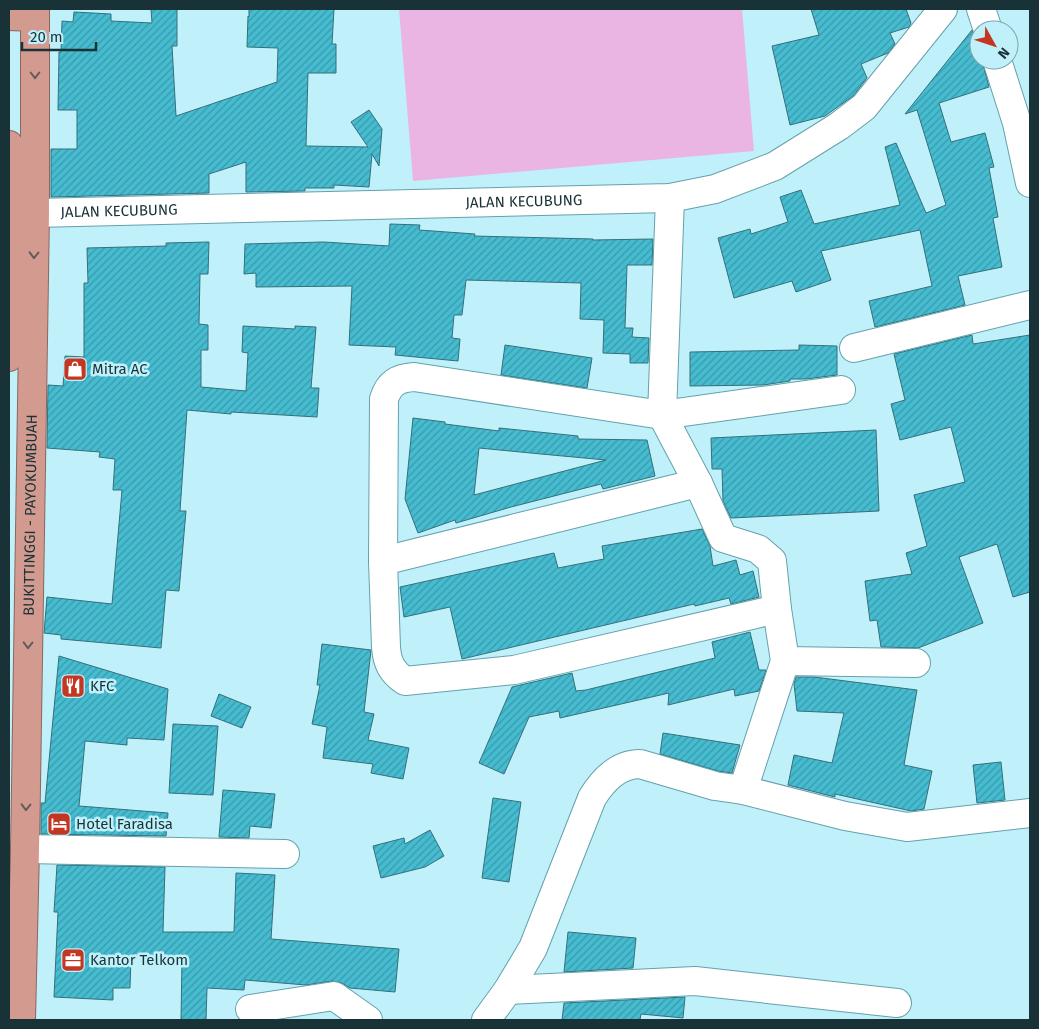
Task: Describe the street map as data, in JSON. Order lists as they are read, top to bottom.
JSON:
{
  "streets": {
    "highway": ["BUKITTINGGI - PAYOKUMBUAH"],
    "street": ["JALAN KECUBUNG"]
  },
  "crossings": [
    ["JALAN KECUBUNG", "BUKITTINGGI - PAYOKUMBUAH"]
  ],
  "one_way": ["BUKITTINGGI - PAYOKUMBUAH"],
  "places": {
    "shop": ["Mitra AC"],
    "restaurant": ["KFC"],
    "hotel": ["Hotel Faradisa"],
    "office": ["Kantor Telkom"]
  },
  "scale_bar": "20 m",
  "north": "bottom right"
}
